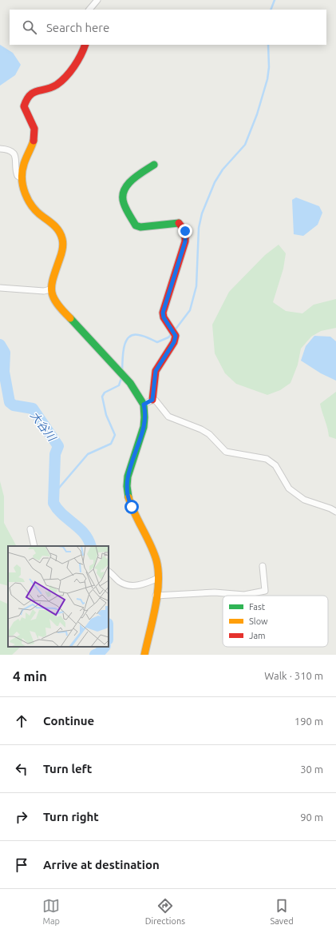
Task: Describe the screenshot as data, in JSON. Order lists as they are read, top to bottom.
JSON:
{
  "water": ["大谷川"],
  "legend": ["Fast", "Slow", "Jam"],
  "page": {
    "search": "Search here",
    "heading": ["4 min", "Walk · 310 m"],
    "list": [
      ["Continue", "190 m"],
      ["Turn left", "30 m"],
      ["Turn right", "90 m"],
      "Arrive at destination"
    ],
    "nav": ["Map", "Directions", "Saved"]
  }
}
